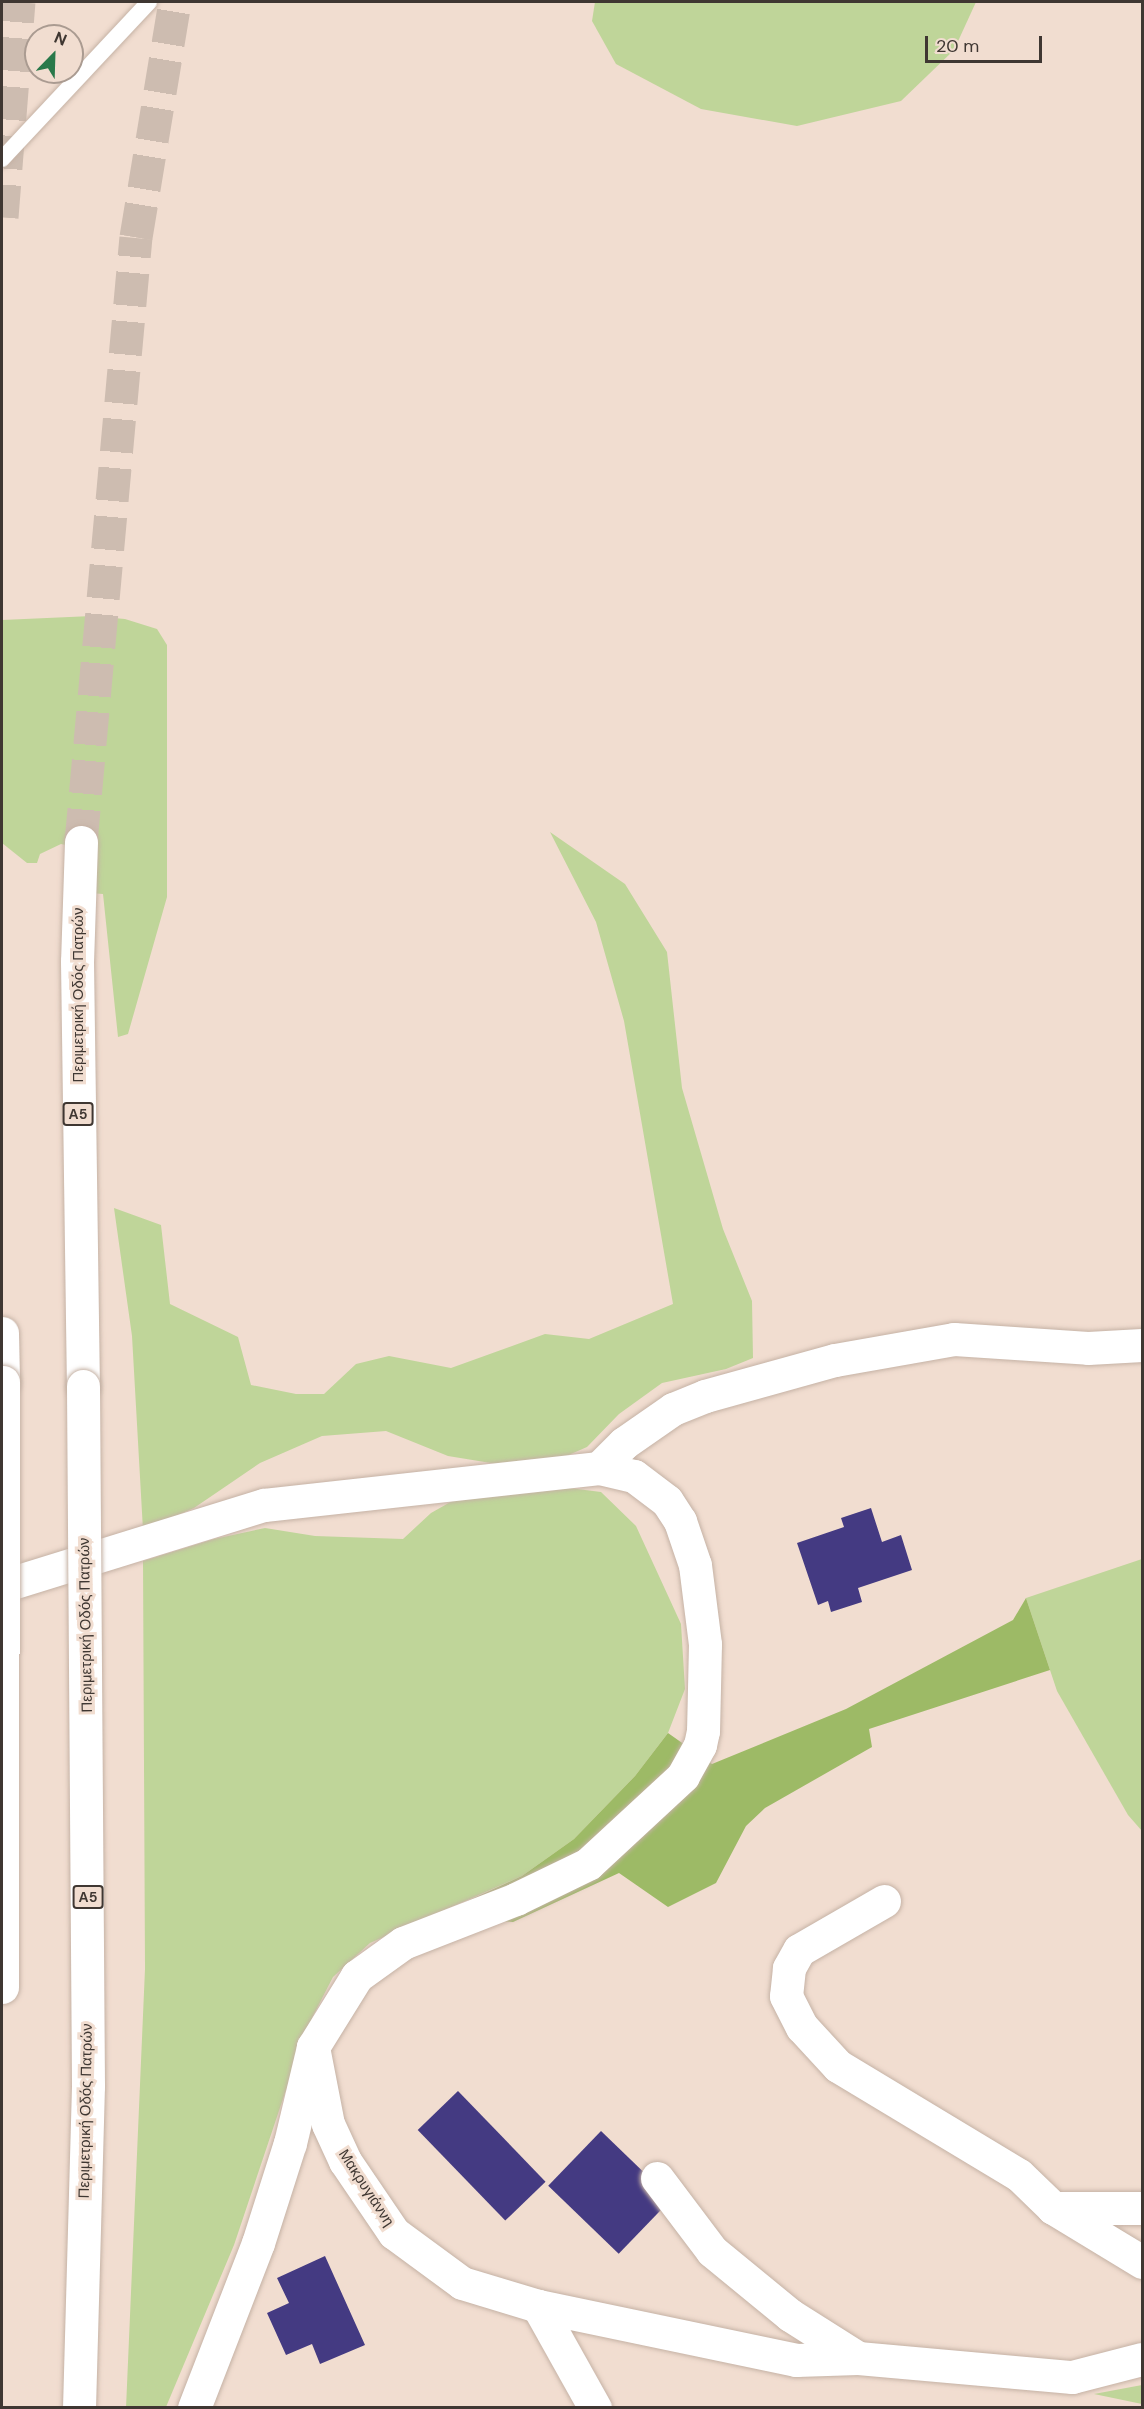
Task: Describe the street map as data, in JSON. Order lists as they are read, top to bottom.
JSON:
{
  "streets": {
    "main road": ["Περιμετρική Οδός Πατρών", "Α5", "Μακρυγιάννη"]
  },
  "scale_bar": "20 m",
  "north": "top right"
}
